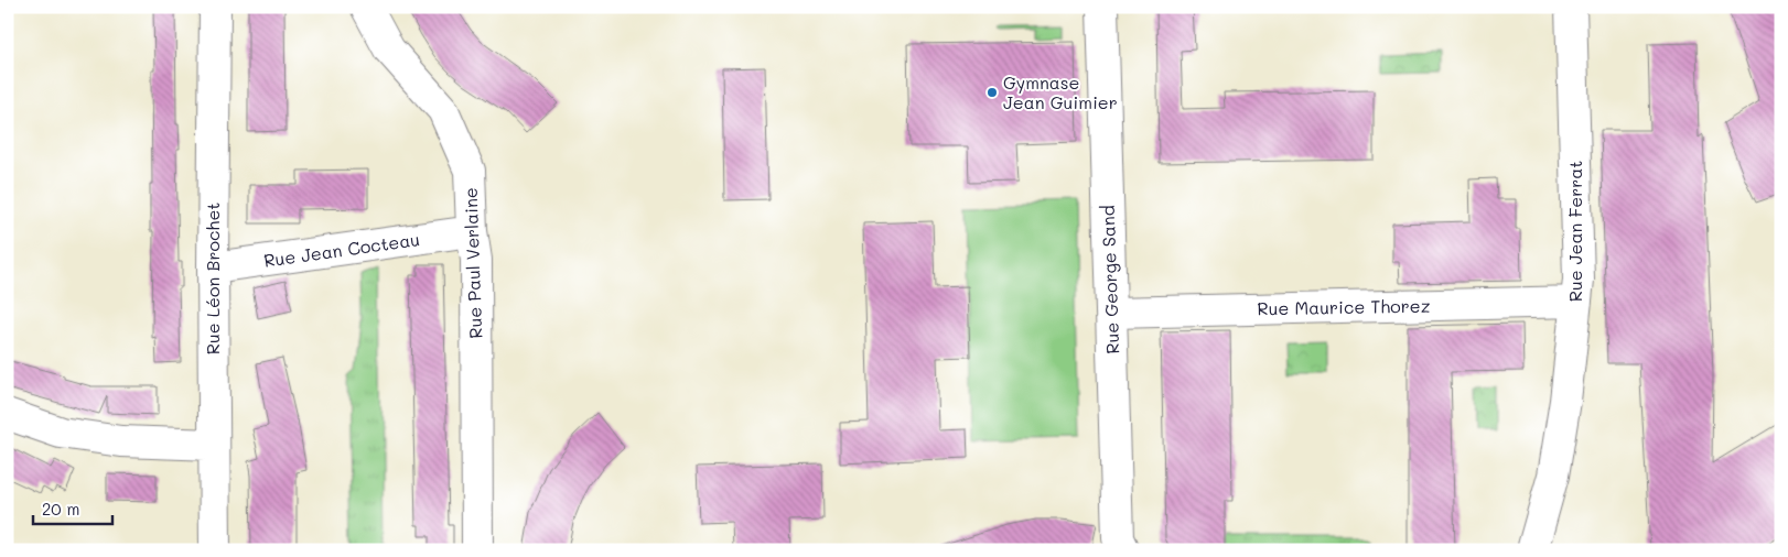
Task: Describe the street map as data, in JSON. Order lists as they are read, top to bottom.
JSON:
{
  "streets": {
    "street": [
      "Rue Jean Ferrat",
      "Rue Jean Cocteau",
      "Rue Paul Verlaine",
      "Rue Léon Brochet",
      "Rue George Sand",
      "Rue Maurice Thorez"
    ]
  },
  "crossings": [
    ["Rue Jean Ferrat", "Rue Maurice Thorez"],
    ["Rue Jean Cocteau", "Rue Paul Verlaine"],
    ["Rue Jean Cocteau", "Rue Léon Brochet"],
    ["Rue George Sand", "Rue Maurice Thorez"]
  ],
  "places": ["Gymnase Jean Guimier"],
  "scale_bar": "20 m"
}
